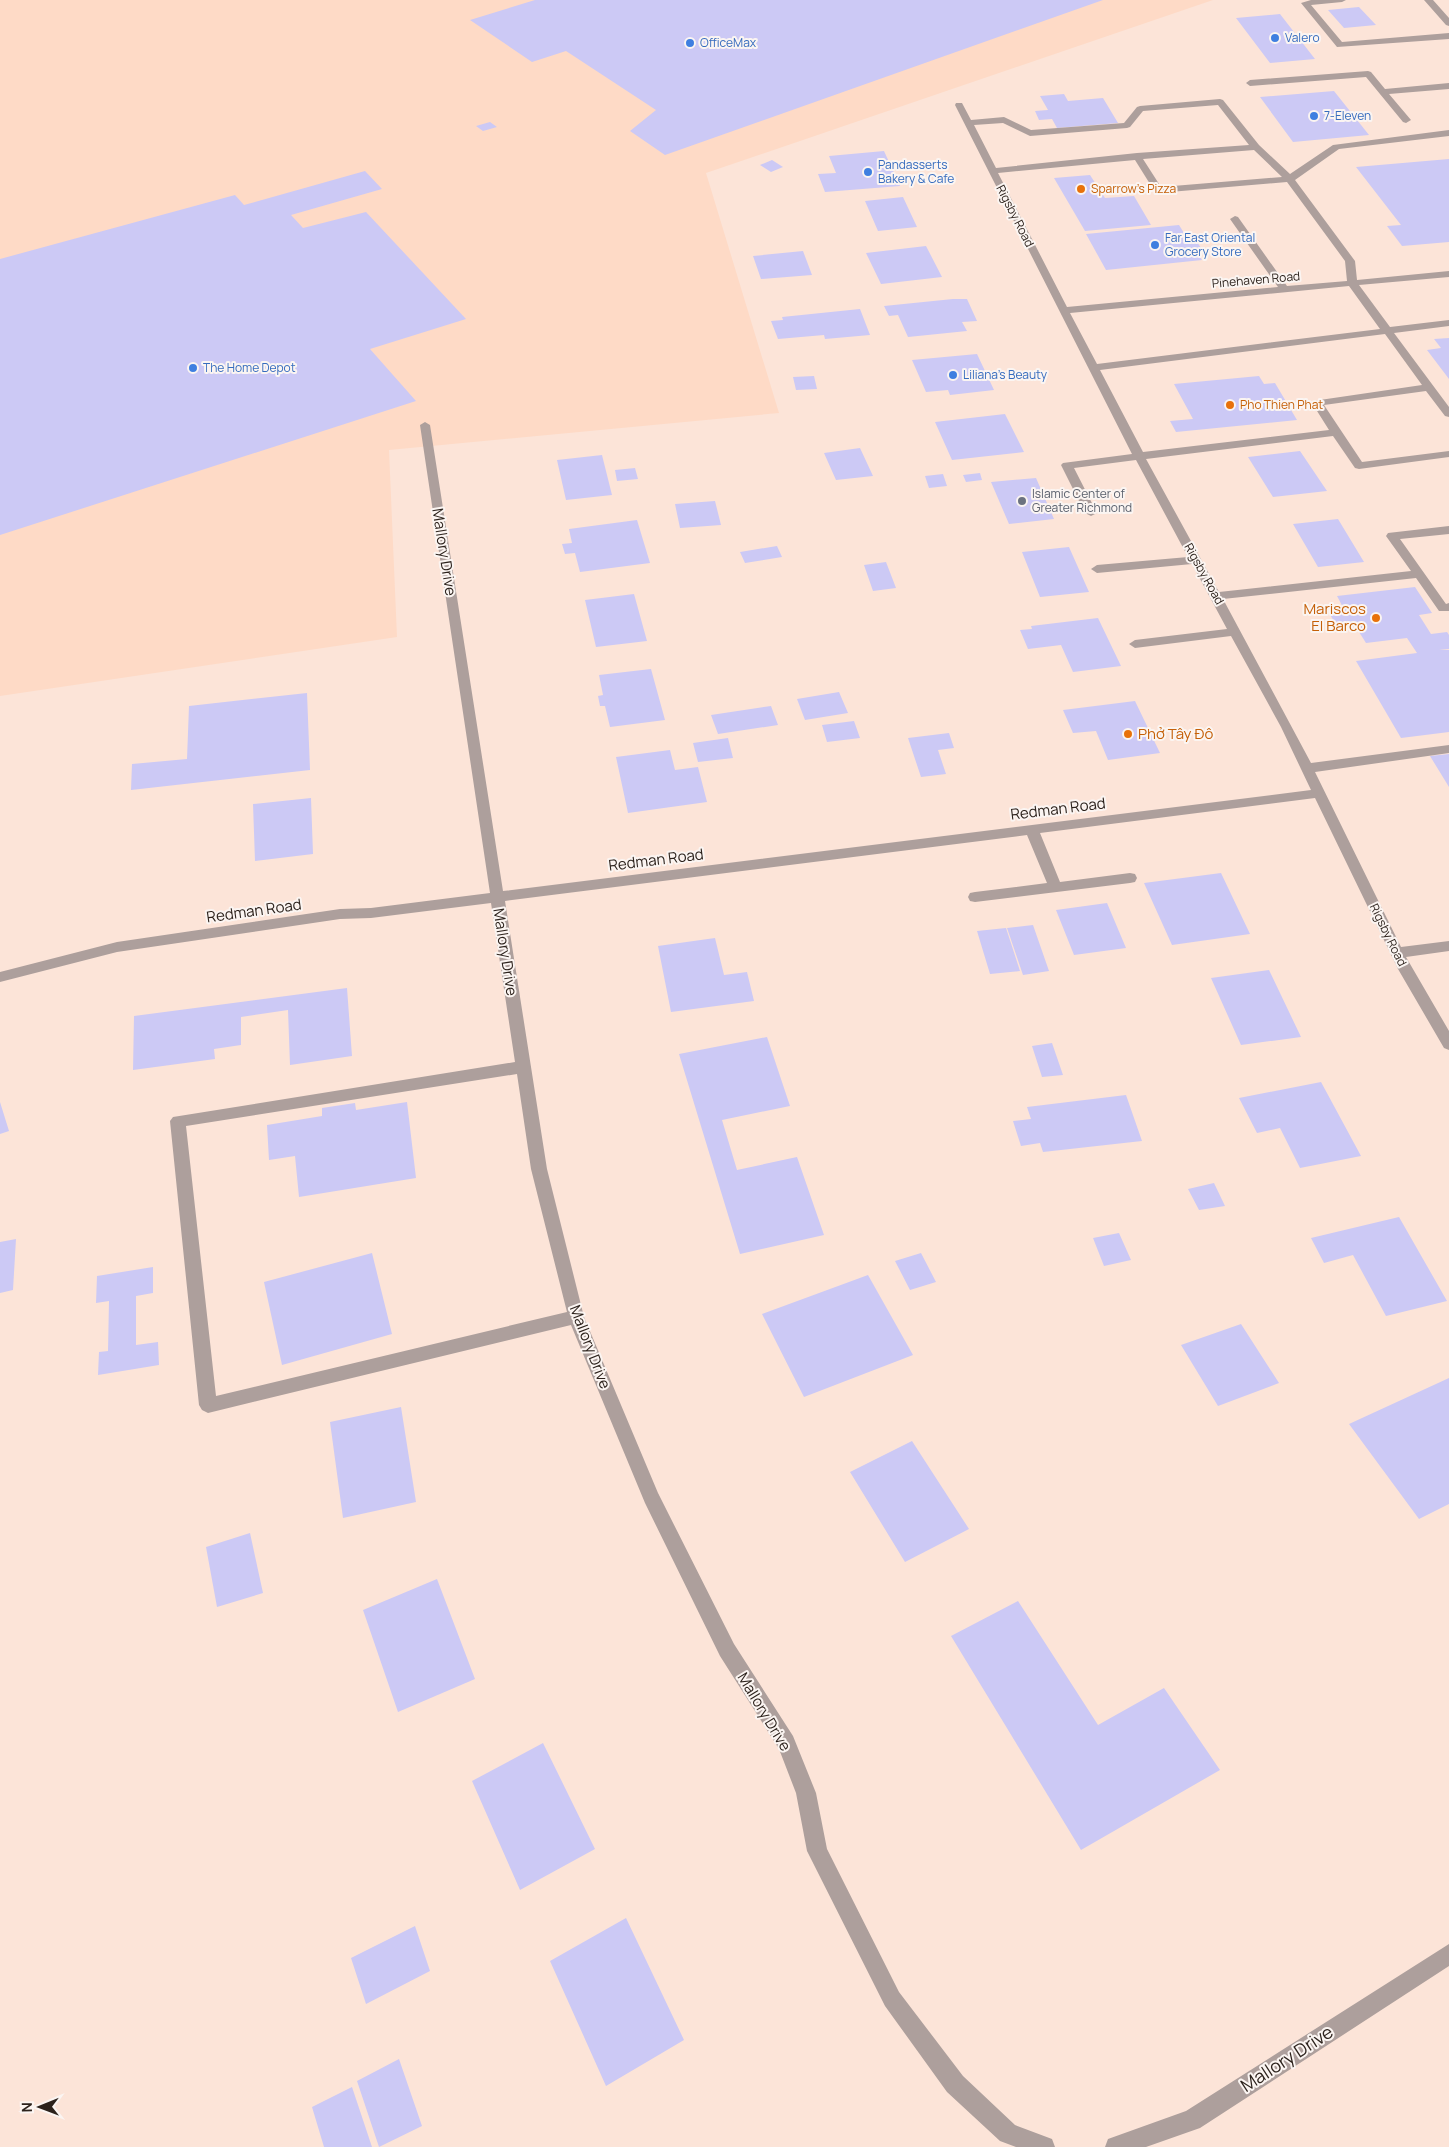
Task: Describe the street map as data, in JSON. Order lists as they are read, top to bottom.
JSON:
{
  "streets": {
    "street": [
      "Rigsby Road",
      "Pinehaven Road",
      "Mallory Drive",
      "Redman Road"
    ]
  },
  "crossings": [
    ["Rigsby Road", "Pinehaven Road"],
    ["Rigsby Road", "Redman Road"],
    ["Mallory Drive", "Redman Road"]
  ],
  "places": [
    "Valero",
    "OfficeMax",
    "7-Eleven",
    "Pandasserts Bakery & Cafe",
    "Sparrow's Pizza",
    "Far East Oriental Grocery Store",
    "The Home Depot",
    "Liliana's Beauty",
    "Pho Thien Phat",
    "Islamic Center of Greater Richmond",
    "Mariscos El Barco",
    "Phở Tây Đô"
  ],
  "north": "left"
}
